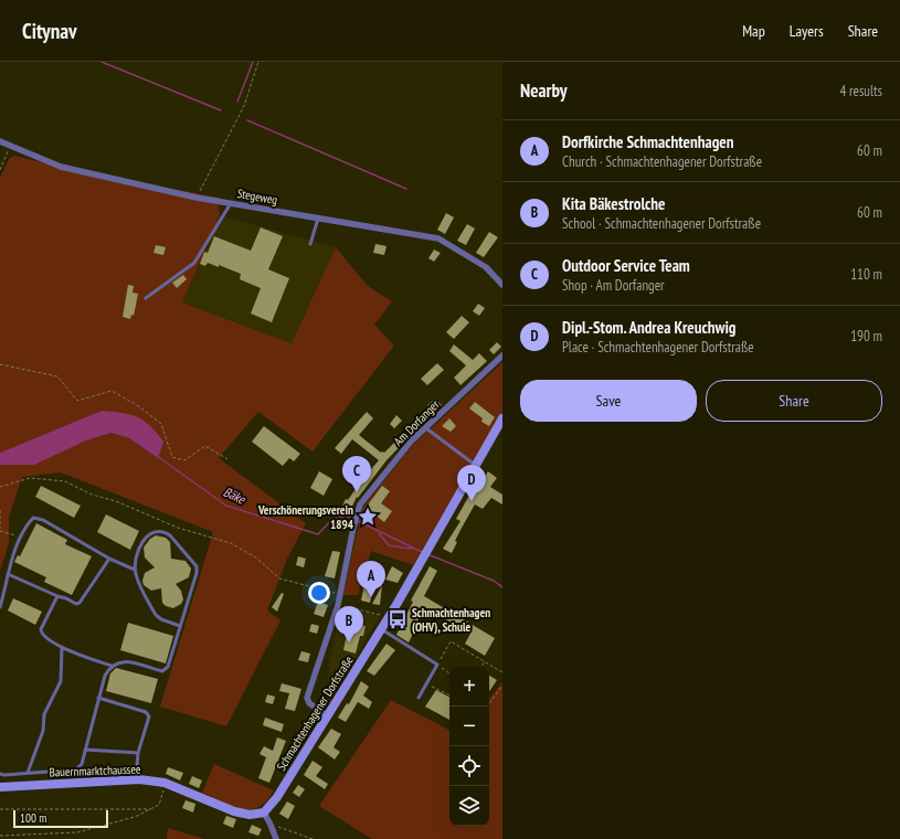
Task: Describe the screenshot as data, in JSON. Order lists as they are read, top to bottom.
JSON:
{
  "streets": {
    "main road": ["Schmachtenhagener Dorfstraße", "Bauernmarktchaussee"],
    "street": ["Stegeweg", "Am Dorfanger"]
  },
  "crossings": [
    ["Schmachtenhagener Dorfstraße", "Bauernmarktchaussee"]
  ],
  "water": ["Bäke"],
  "places": {
    "place": ["Verschönerungsverein 1894"],
    "bus stop": ["Schmachtenhagen (OHV), Schule"]
  },
  "scale_bar": "100 m",
  "page": {
    "header": "Citynav",
    "nav": ["Map", "Layers", "Share"],
    "heading": ["Nearby", "4 results"],
    "list": [
      {
        "mark": "A",
        "name": "Dorfkirche Schmachtenhagen",
        "note": "Church · Schmachtenhagener Dorfstraße",
        "value": "60 m"
      },
      {
        "mark": "B",
        "name": "Kita Bäkestrolche",
        "note": "School · Schmachtenhagener Dorfstraße",
        "value": "60 m"
      },
      {
        "mark": "C",
        "name": "Outdoor Service Team",
        "note": "Shop · Am Dorfanger",
        "value": "110 m"
      },
      {
        "mark": "D",
        "name": "Dipl.-Stom. Andrea Kreuchwig",
        "note": "Place · Schmachtenhagener Dorfstraße",
        "value": "190 m"
      }
    ],
    "buttons": ["Save", "Share"],
    "pins": [
      "C",
      "D",
      "A",
      "B"
    ],
    "map_buttons": ["+", "−"],
    "scale": "100 m"
  }
}
